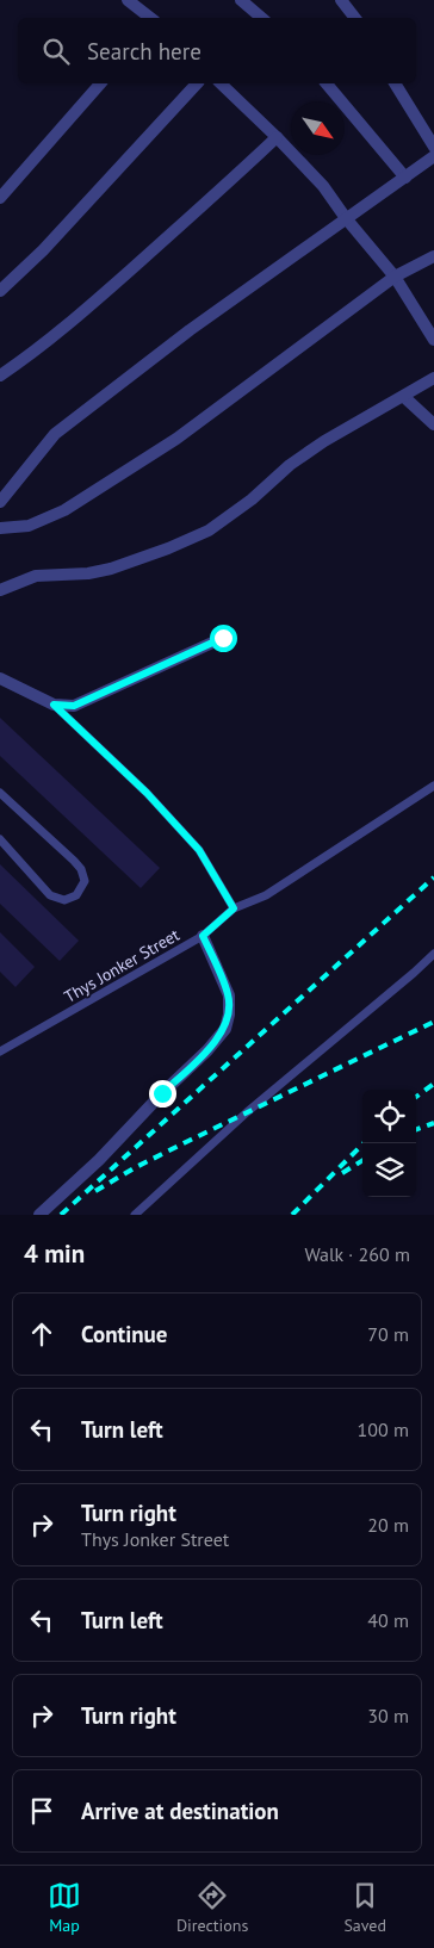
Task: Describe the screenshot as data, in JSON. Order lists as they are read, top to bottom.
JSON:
{
  "streets": {
    "lane": ["Thys Jonker Street"]
  },
  "north": "bottom right",
  "page": {
    "search": "Search here",
    "heading": ["4 min", "Walk · 260 m"],
    "list": [
      ["Continue", "70 m"],
      ["Turn left", "100 m"],
      ["Turn right", "Thys Jonker Street", "20 m"],
      ["Turn left", "40 m"],
      ["Turn right", "30 m"],
      "Arrive at destination"
    ],
    "nav": ["Map", "Directions", "Saved"]
  }
}
